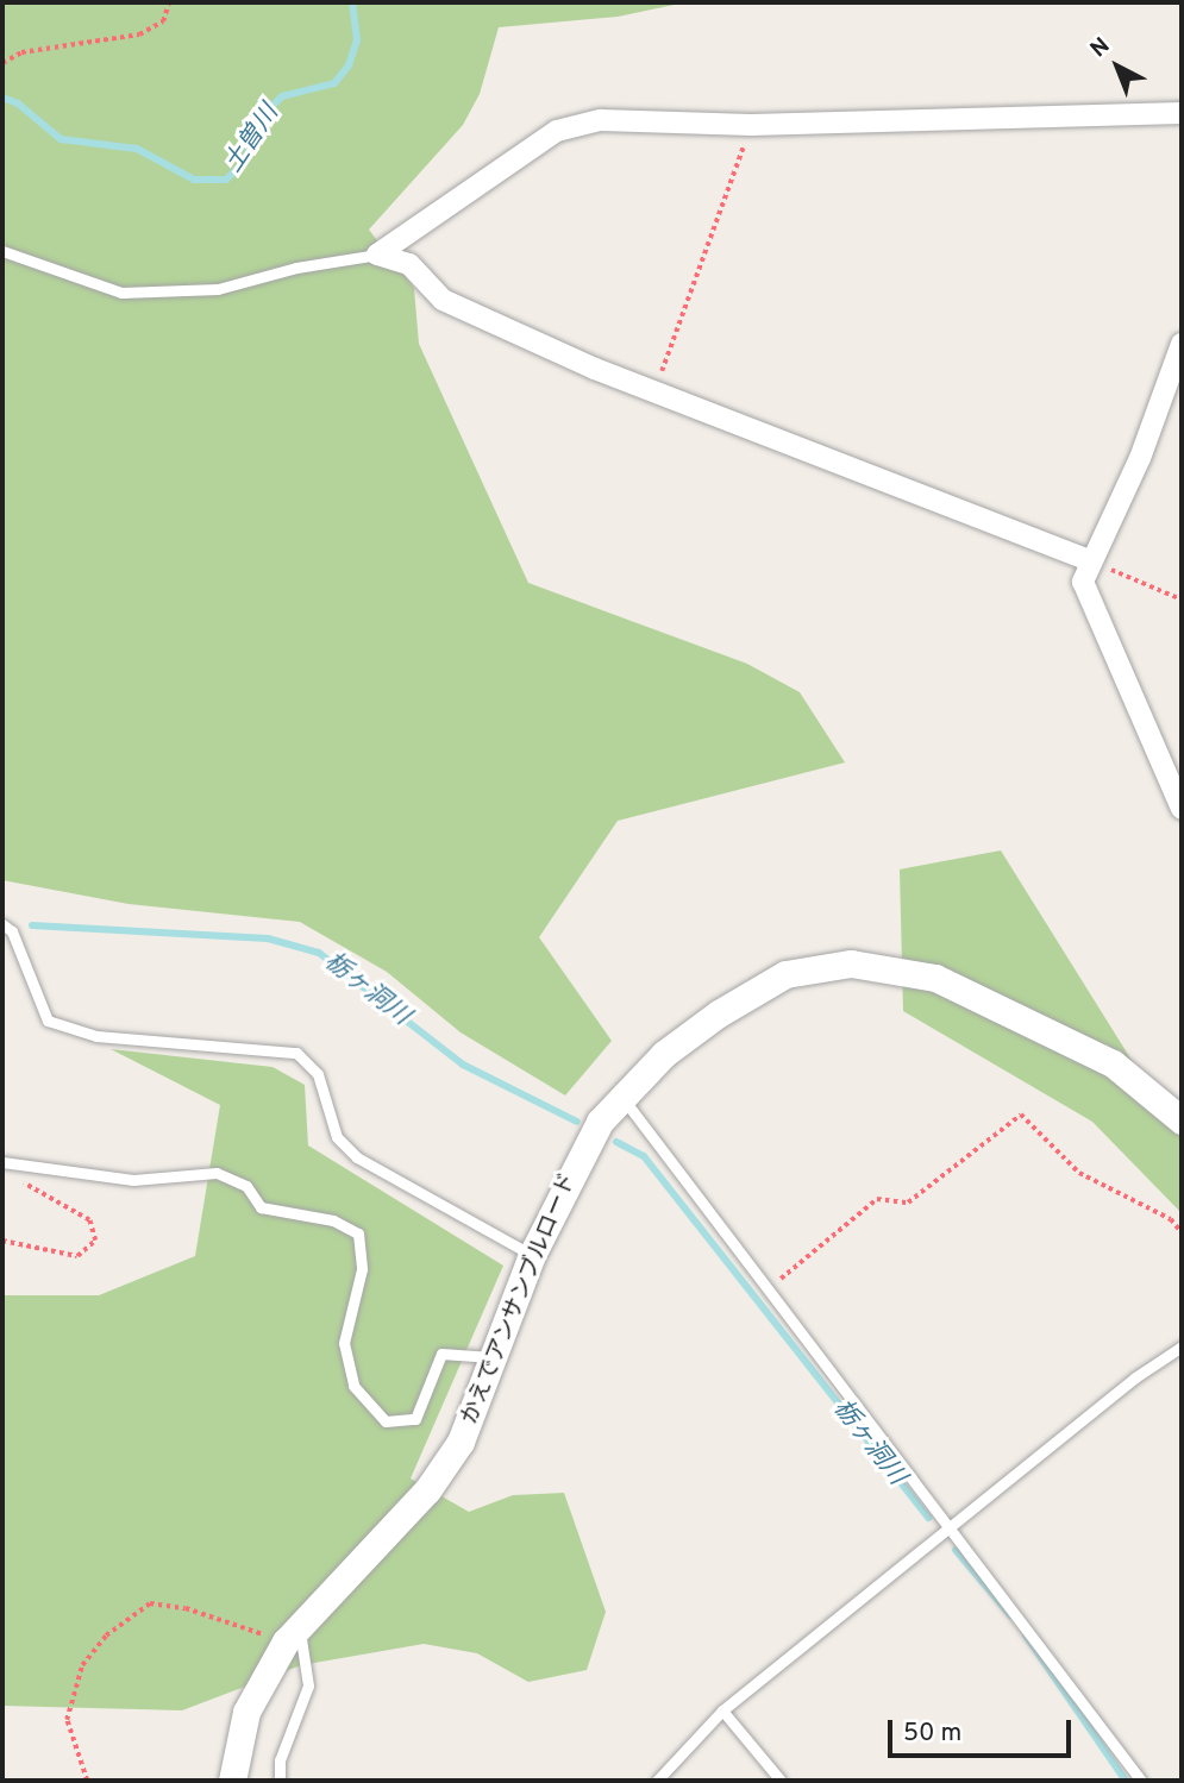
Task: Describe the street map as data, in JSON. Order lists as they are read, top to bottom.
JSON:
{
  "streets": {
    "street": ["かえでアンサンブルロード"]
  },
  "water": ["土曽川", "栃ヶ洞川"],
  "scale_bar": "50 m",
  "north": "top left"
}
